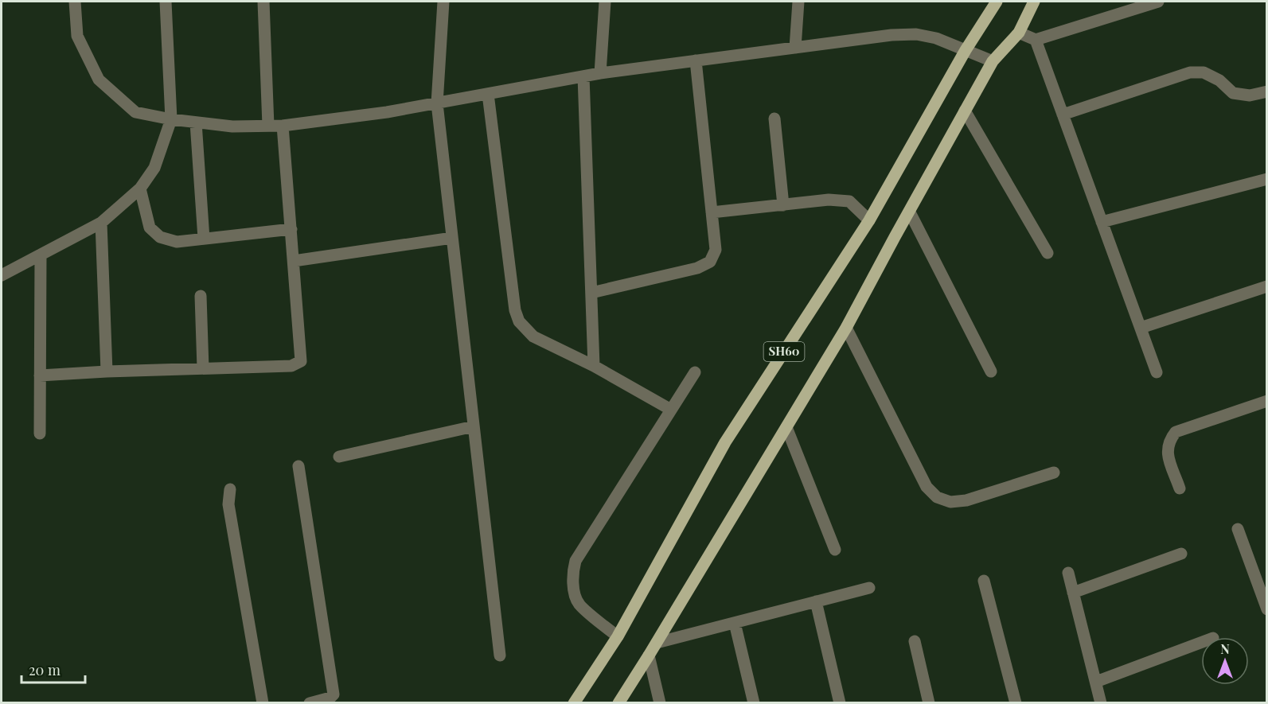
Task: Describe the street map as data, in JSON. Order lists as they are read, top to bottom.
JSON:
{
  "streets": {
    "main road": ["SH60"]
  },
  "scale_bar": "20 m",
  "north": "top"
}
